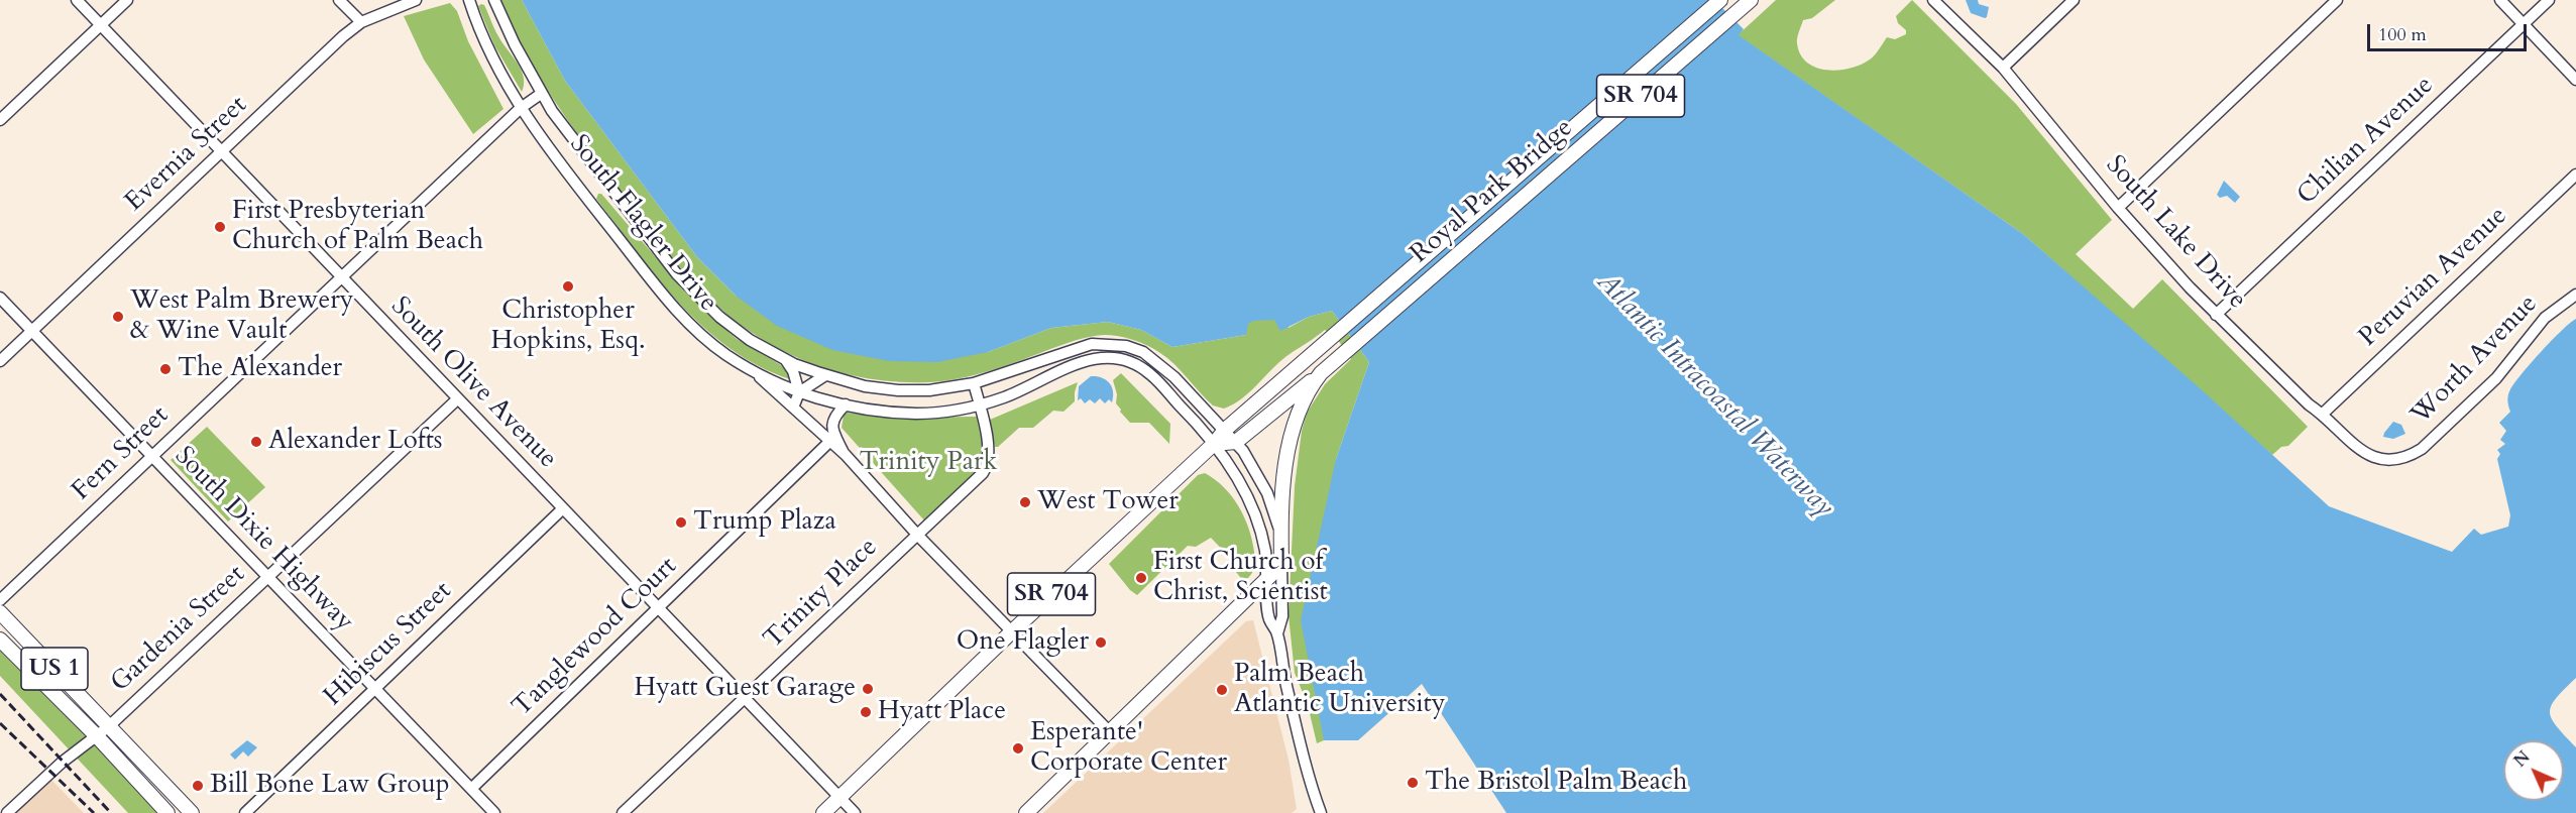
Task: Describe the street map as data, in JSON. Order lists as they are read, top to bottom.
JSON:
{
  "streets": {
    "main road": [
      "SR 704",
      "Royal Park Bridge",
      "South Flagler Drive",
      "US 1"
    ],
    "street": [
      "Chilian Avenue",
      "Evernia Street",
      "South Lake Drive",
      "Peruvian Avenue",
      "Worth Avenue",
      "South Olive Avenue",
      "Fern Street",
      "South Dixie Highway",
      "Trinity Place",
      "Gardenia Street",
      "Tanglewood Court",
      "Hibiscus Street"
    ]
  },
  "crossings": [
    ["SR 704", "Royal Park Bridge"],
    ["SR 704", "South Flagler Drive"],
    ["SR 704", "South Olive Avenue"],
    ["Chilian Avenue", "South Lake Drive"],
    ["Evernia Street", "South Olive Avenue"],
    ["Evernia Street", "South Dixie Highway"],
    ["Royal Park Bridge", "South Flagler Drive"],
    ["South Flagler Drive", "Fern Street"],
    ["South Flagler Drive", "Trinity Place"],
    ["South Lake Drive", "Peruvian Avenue"],
    ["South Lake Drive", "Worth Avenue"],
    ["South Olive Avenue", "Fern Street"],
    ["South Olive Avenue", "Trinity Place"],
    ["South Olive Avenue", "Gardenia Street"],
    ["South Olive Avenue", "Tanglewood Court"],
    ["South Olive Avenue", "Hibiscus Street"],
    ["Fern Street", "South Dixie Highway"],
    ["South Dixie Highway", "Gardenia Street"],
    ["South Dixie Highway", "Tanglewood Court"],
    ["South Dixie Highway", "Hibiscus Street"],
    ["Gardenia Street", "US 1"]
  ],
  "water": ["Atlantic Intracoastal Waterway"],
  "parks": ["Trinity Park"],
  "places": [
    "First Presbyterian Church of Palm Beach",
    "Christopher Hopkins, Esq.",
    "West Palm Brewery & Wine Vault",
    "The Alexander",
    "Alexander Lofts",
    "West Tower",
    "Trump Plaza",
    "First Church of Christ, Scientist",
    "One Flagler",
    "Hyatt Guest Garage",
    "Palm Beach Atlantic University",
    "Hyatt Place",
    "Esperante' Corporate Center",
    "The Bristol Palm Beach",
    "Bill Bone Law Group"
  ],
  "scale_bar": "100 m",
  "north": "top left"
}
